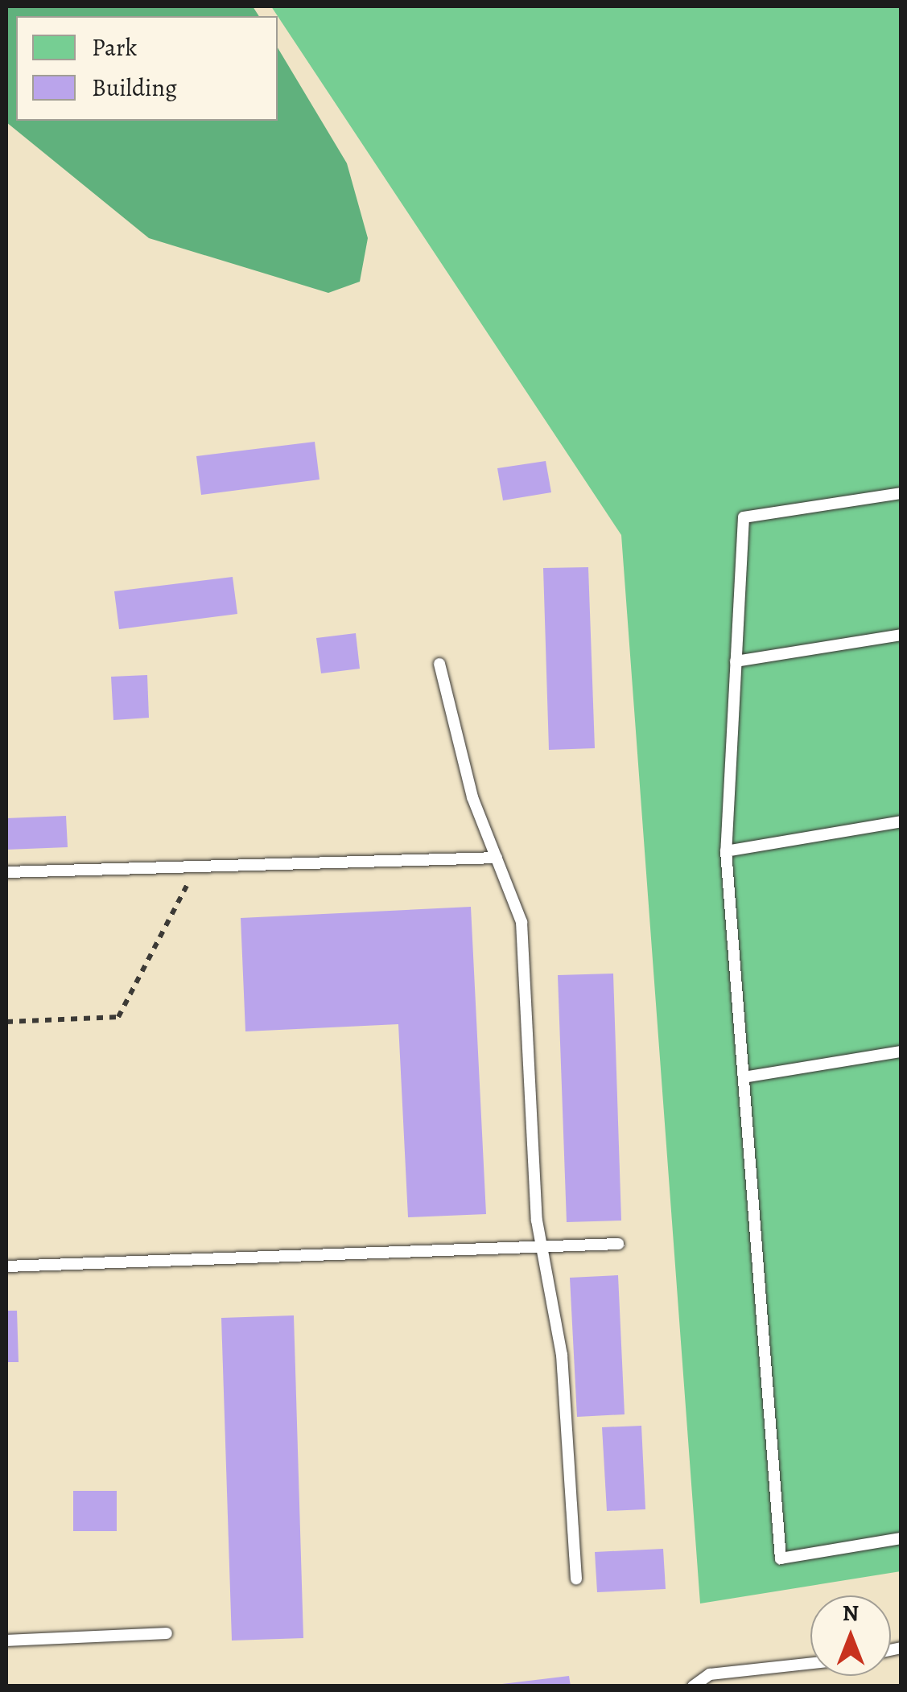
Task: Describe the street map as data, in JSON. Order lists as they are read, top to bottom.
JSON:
{
  "legend": ["Park", "Building"],
  "north": "top"
}
